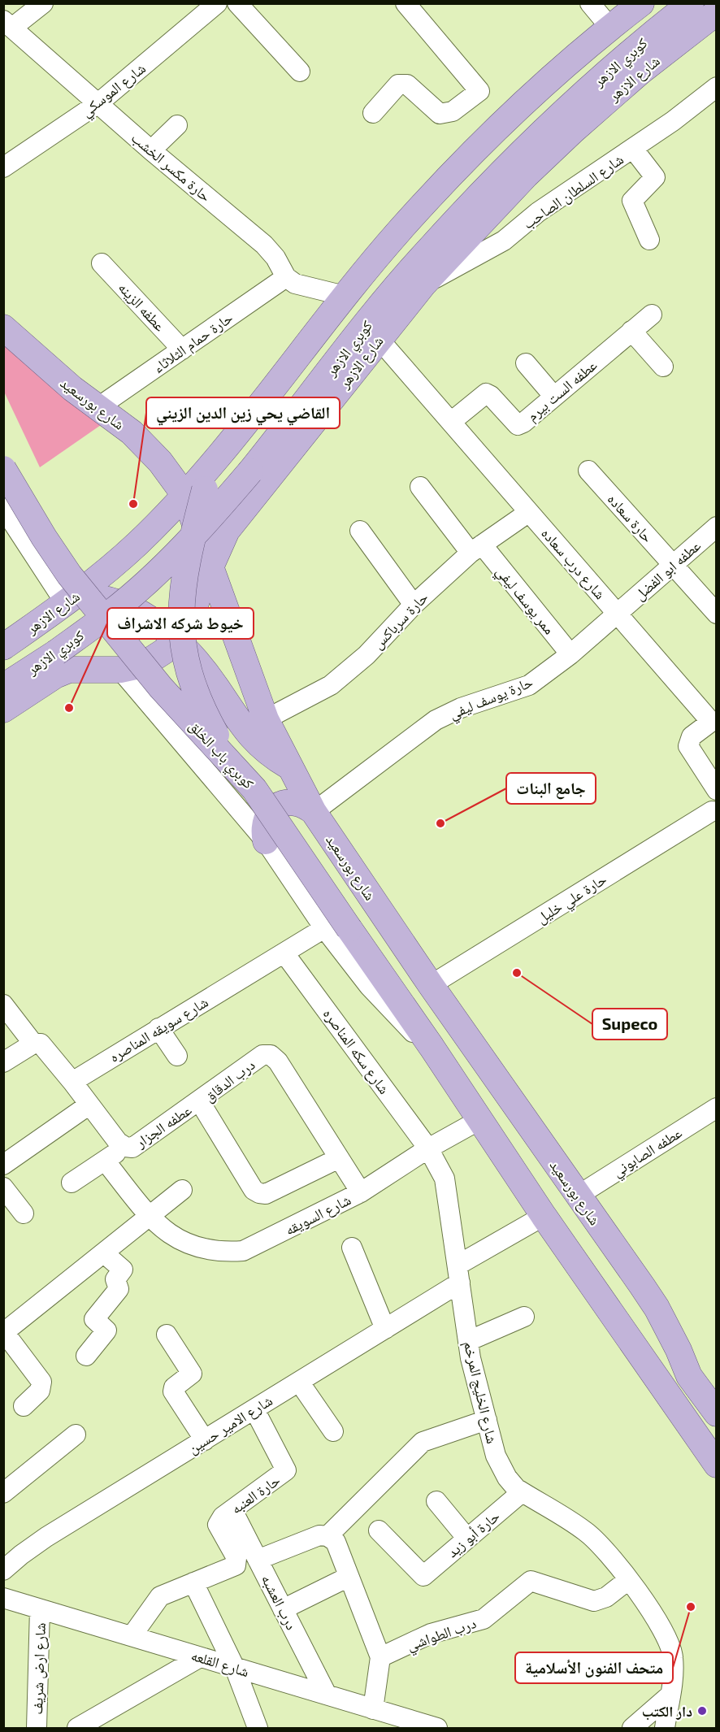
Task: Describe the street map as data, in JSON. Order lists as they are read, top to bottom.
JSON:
{
  "streets": {
    "main road": [
      "كوبري الازهر",
      "شارع الازهر",
      "شارع بورسعيد",
      "كوبري باب الخلق"
    ],
    "street": [
      "شارع الموسكي",
      "حارة مكسر الخشب",
      "شارع السلطان الصاحب",
      "عطفه الزينه",
      "حارة حمام الثلاثاء",
      "عطفه الست بيرم",
      "حارة سعاده",
      "شارع درب سعاده",
      "عطفه ابو الفضل",
      "ممر يوسف ليفي",
      "حارة سرباكس",
      "حارة يوسف ليفي",
      "حارة علي خليل",
      "شارع سويقه المناصره",
      "شارع سكه المناصره",
      "درب الدقاق",
      "عطفه الجزار",
      "عطفه الصابوني",
      "شارع السويقه",
      "شارع الخليج المرخم",
      "شارع الامير حسين",
      "حارة العنبه",
      "حارة أبو زيد",
      "درب العشبه",
      "درب الطواشي",
      "شارع القلعه",
      "شارع ارض شريف"
    ]
  },
  "crossings": [
    ["شارع الازهر", "شارع السلطان الصاحب"],
    ["شارع الازهر", "شارع بورسعيد"],
    ["شارع الازهر", "شارع درب سعاده"],
    ["شارع الموسكي", "حارة مكسر الخشب"],
    ["حارة مكسر الخشب", "حارة حمام الثلاثاء"],
    ["عطفه الزينه", "حارة حمام الثلاثاء"],
    ["حارة حمام الثلاثاء", "شارع بورسعيد"],
    ["عطفه الست بيرم", "شارع درب سعاده"],
    ["شارع بورسعيد", "حارة سرباكس"],
    ["شارع بورسعيد", "حارة يوسف ليفي"],
    ["شارع بورسعيد", "حارة علي خليل"],
    ["شارع بورسعيد", "عطفه الصابوني"],
    ["حارة سعاده", "عطفه ابو الفضل"],
    ["شارع درب سعاده", "عطفه ابو الفضل"],
    ["شارع درب سعاده", "حارة سرباكس"],
    ["شارع درب سعاده", "حارة يوسف ليفي"],
    ["عطفه ابو الفضل", "حارة يوسف ليفي"],
    ["ممر يوسف ليفي", "حارة سرباكس"],
    ["ممر يوسف ليفي", "حارة يوسف ليفي"],
    ["كوبري باب الخلق", "شارع سويقه المناصره"],
    ["كوبري باب الخلق", "شارع السويقه"],
    ["شارع سويقه المناصره", "شارع سكه المناصره"],
    ["شارع سويقه المناصره", "عطفه الجزار"],
    ["شارع سكه المناصره", "شارع السويقه"],
    ["شارع سكه المناصره", "شارع الخليج المرخم"],
    ["درب الدقاق", "عطفه الجزار"],
    ["درب الدقاق", "شارع السويقه"],
    ["عطفه الجزار", "شارع السويقه"],
    ["شارع السويقه", "شارع الخليج المرخم"],
    ["شارع الخليج المرخم", "شارع الامير حسين"],
    ["شارع الخليج المرخم", "حارة أبو زيد"],
    ["شارع الخليج المرخم", "درب الطواشي"],
    ["شارع الامير حسين", "حارة العنبه"],
    ["حارة العنبه", "درب العشبه"],
    ["حارة العنبه", "شارع القلعه"],
    ["درب العشبه", "شارع القلعه"],
    ["شارع القلعه", "شارع ارض شريف"]
  ],
  "places": [
    "القاضي يحي زين الدين الزيني",
    "خيوط شركه الاشراف",
    "جامع البنات",
    "Supeco",
    "متحف الفنون الأسلامية",
    "دار الكتب"
  ]
}
